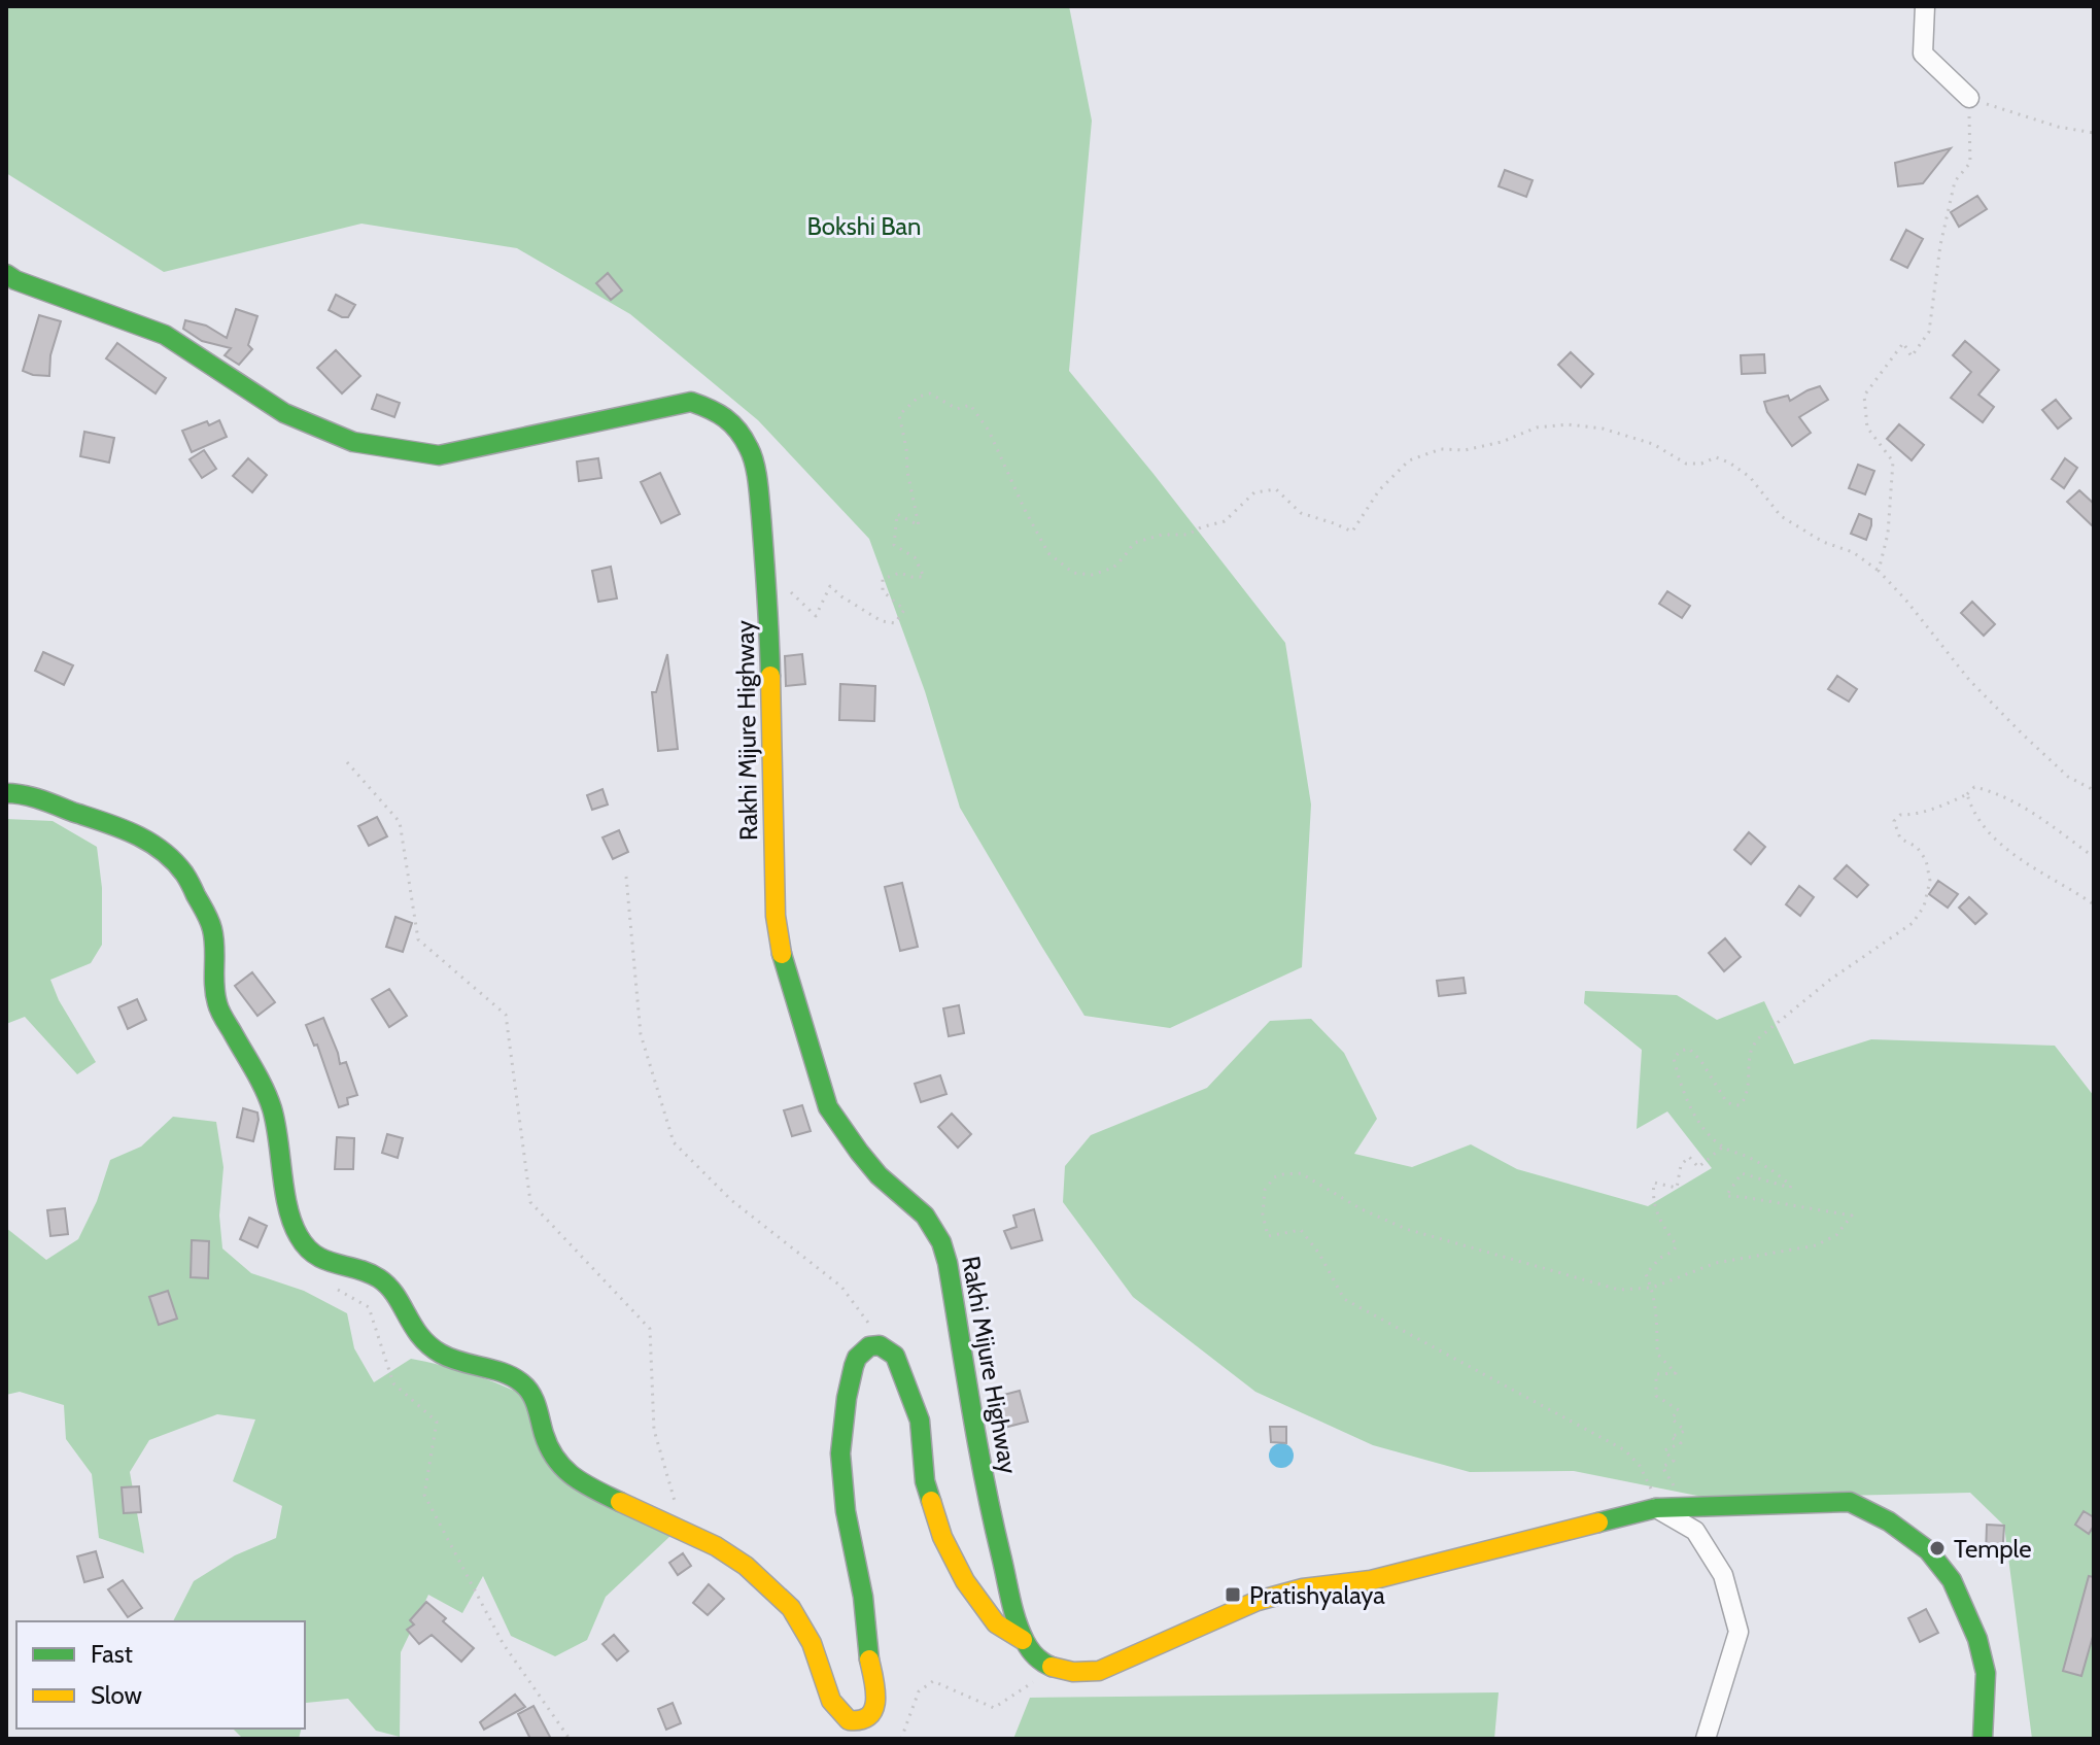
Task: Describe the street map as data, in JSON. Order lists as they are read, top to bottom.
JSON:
{
  "streets": {
    "main road": ["Rakhi Mijure Highway"]
  },
  "parks": ["Bokshi Ban"],
  "places": {
    "other": ["Temple"],
    "transit": ["Pratishyalaya"]
  },
  "legend": ["Fast", "Slow"]
}
